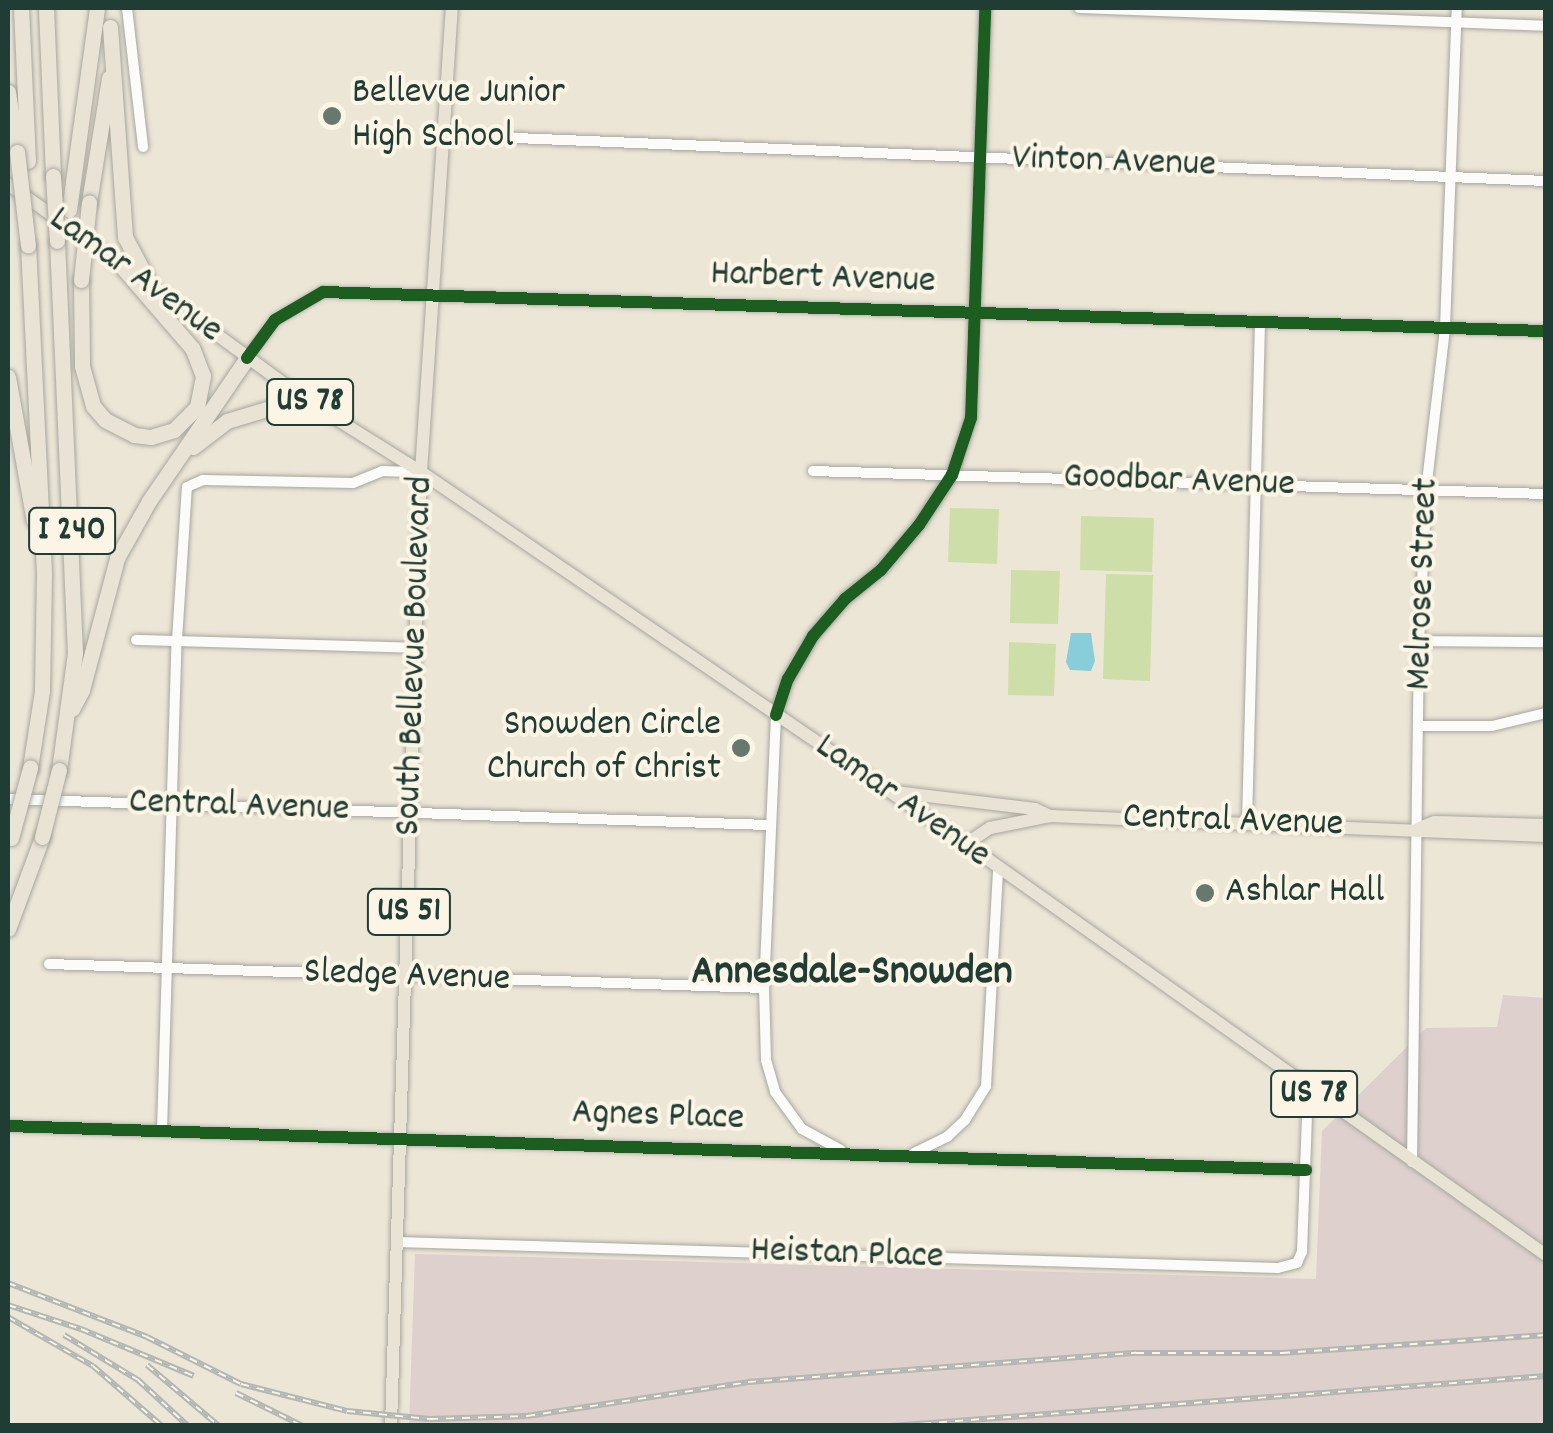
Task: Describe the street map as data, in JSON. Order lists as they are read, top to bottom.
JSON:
{
  "streets": {
    "highway": ["I 240"],
    "main road": [
      "Lamar Avenue",
      "US 78",
      "South Bellevue Boulevard",
      "Central Avenue",
      "US 51"
    ],
    "street": [
      "Vinton Avenue",
      "Harbert Avenue",
      "Goodbar Avenue",
      "Melrose Street",
      "Sledge Avenue",
      "Agnes Place",
      "Heistan Place"
    ]
  },
  "crossings": [
    ["Vinton Avenue", "Melrose Street"],
    ["Vinton Avenue", "South Bellevue Boulevard"],
    ["Lamar Avenue", "Harbert Avenue"],
    ["Lamar Avenue", "Melrose Street"],
    ["Lamar Avenue", "South Bellevue Boulevard"],
    ["Lamar Avenue", "Central Avenue"],
    ["Harbert Avenue", "Melrose Street"],
    ["Harbert Avenue", "South Bellevue Boulevard"],
    ["Goodbar Avenue", "Melrose Street"],
    ["Melrose Street", "Central Avenue"],
    ["South Bellevue Boulevard", "Central Avenue"],
    ["South Bellevue Boulevard", "Sledge Avenue"],
    ["South Bellevue Boulevard", "Agnes Place"],
    ["South Bellevue Boulevard", "Heistan Place"],
    ["Agnes Place", "Heistan Place"]
  ],
  "districts": ["Annesdale-Snowden"],
  "places": ["Bellevue Junior High School", "Snowden Circle Church of Christ", "Ashlar Hall"]
}
